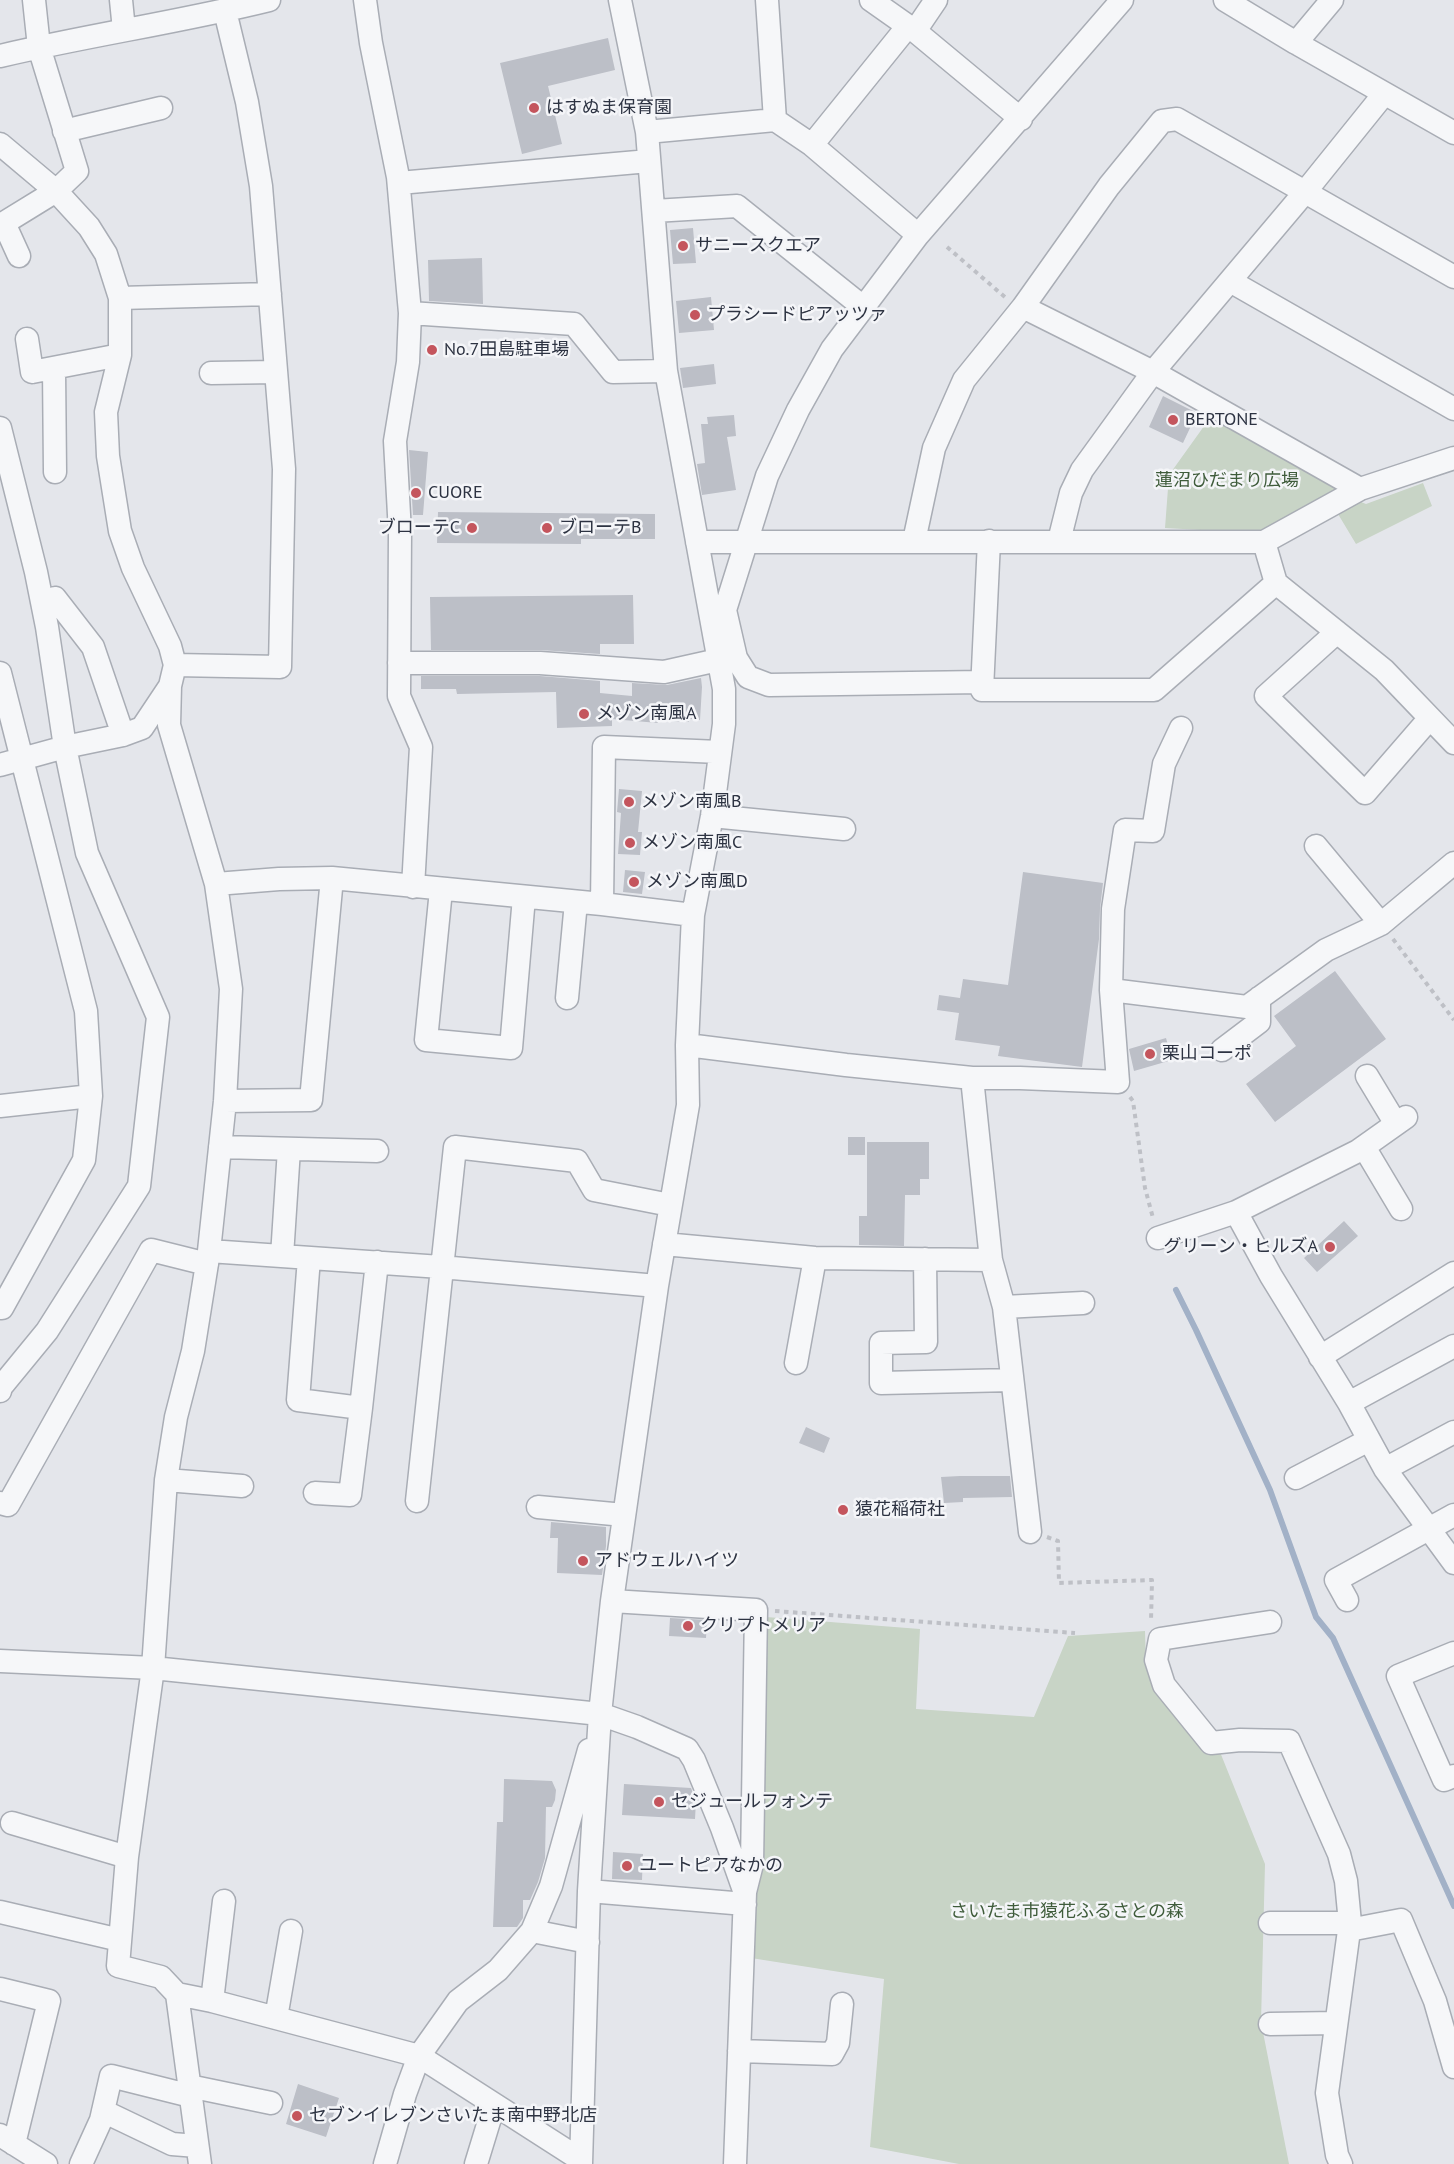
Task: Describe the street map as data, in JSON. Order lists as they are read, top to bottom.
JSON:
{
  "parks": ["蓮沼ひだまり広場", "さいたま市猿花ふるさとの森"],
  "places": [
    "はすぬま保育園",
    "サニースクエア",
    "プラシードピアッツァ",
    "No.7田島駐車場",
    "BERTONE",
    "CUORE",
    "ブローテC",
    "ブローテB",
    "メゾン南風A",
    "メゾン南風B",
    "メゾン南風C",
    "メゾン南風D",
    "栗山コーポ",
    "グリーン・ヒルズA",
    "猿花稲荷社",
    "アドウェルハイツ",
    "クリプトメリア",
    "セジュールフォンテ",
    "ユートピアなかの",
    "セブンイレブンさいたま南中野北店"
  ]
}
